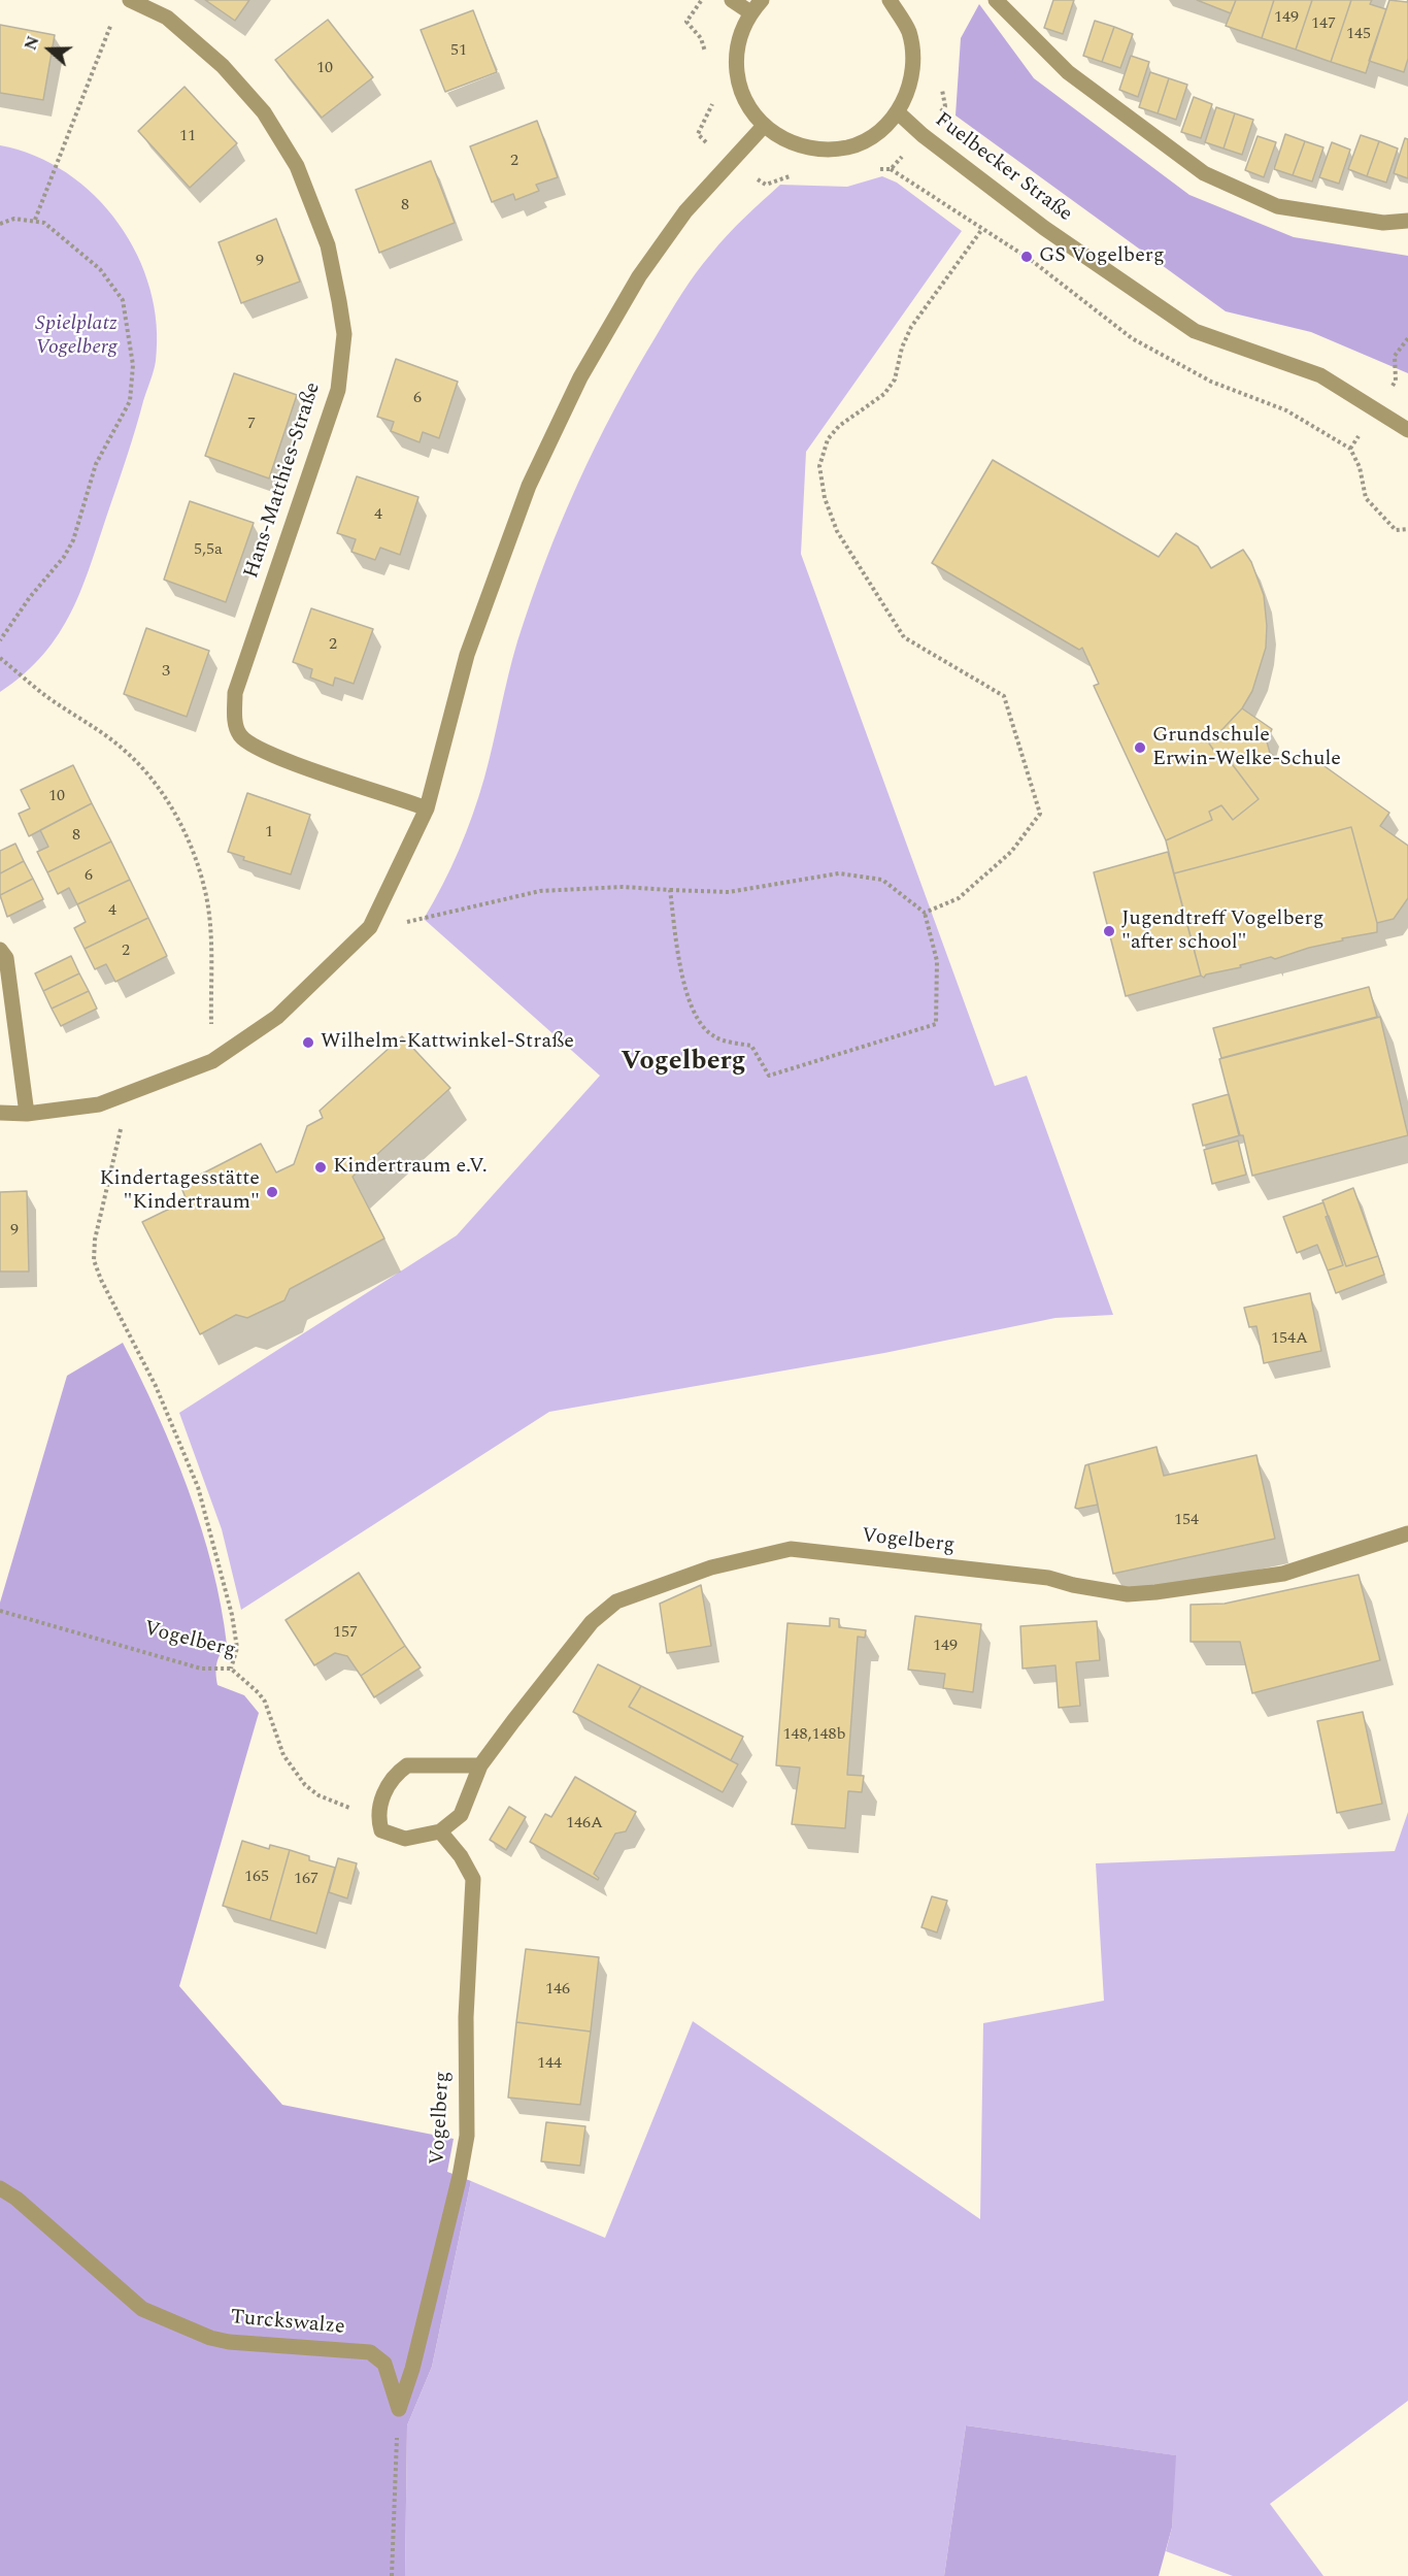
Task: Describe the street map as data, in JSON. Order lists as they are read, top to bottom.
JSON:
{
  "streets": {
    "street": [
      "Fuelbecker Straße",
      "Hans-Matthies-Straße",
      "Vogelberg",
      "Turckswalze"
    ]
  },
  "crossings": [
    ["Vogelberg", "Turckswalze"]
  ],
  "districts": ["Vogelberg"],
  "parks": ["Spielplatz Vogelberg"],
  "places": [
    "GS Vogelberg",
    "Grundschule Erwin-Welke-Schule",
    "Jugendtreff Vogelberg \"after school\"",
    "Wilhelm-Kattwinkel-Straße",
    "Kindertraum e.V.",
    "Kindertagesstätte \"Kindertraum\""
  ],
  "house_numbers": [
    "149",
    "147",
    "145",
    "51",
    "10",
    "11",
    "2",
    "8",
    "9",
    "6",
    "7",
    "4",
    "5,5a",
    "2",
    "3",
    "10",
    "1",
    "8",
    "6",
    "4",
    "2",
    "9",
    "154A",
    "154",
    "157",
    "149",
    "148,148b",
    "146A",
    "165",
    "167",
    "146",
    "144"
  ],
  "north": "left"
}
